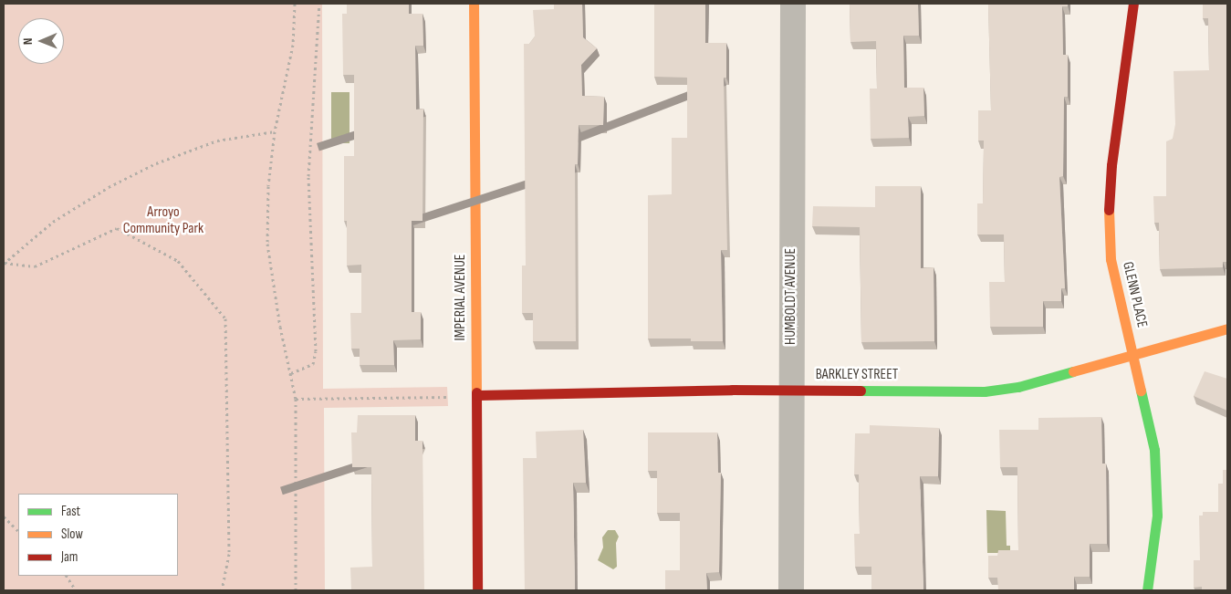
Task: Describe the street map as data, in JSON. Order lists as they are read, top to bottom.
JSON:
{
  "streets": {
    "street": [
      "GLENN PLACE",
      "HUMBOLDT AVENUE",
      "IMPERIAL AVENUE",
      "BARKLEY STREET"
    ]
  },
  "crossings": [
    ["GLENN PLACE", "BARKLEY STREET"],
    ["HUMBOLDT AVENUE", "BARKLEY STREET"],
    ["IMPERIAL AVENUE", "BARKLEY STREET"]
  ],
  "parks": ["Arroyo Community Park"],
  "legend": ["Fast", "Slow", "Jam"],
  "north": "left"
}
